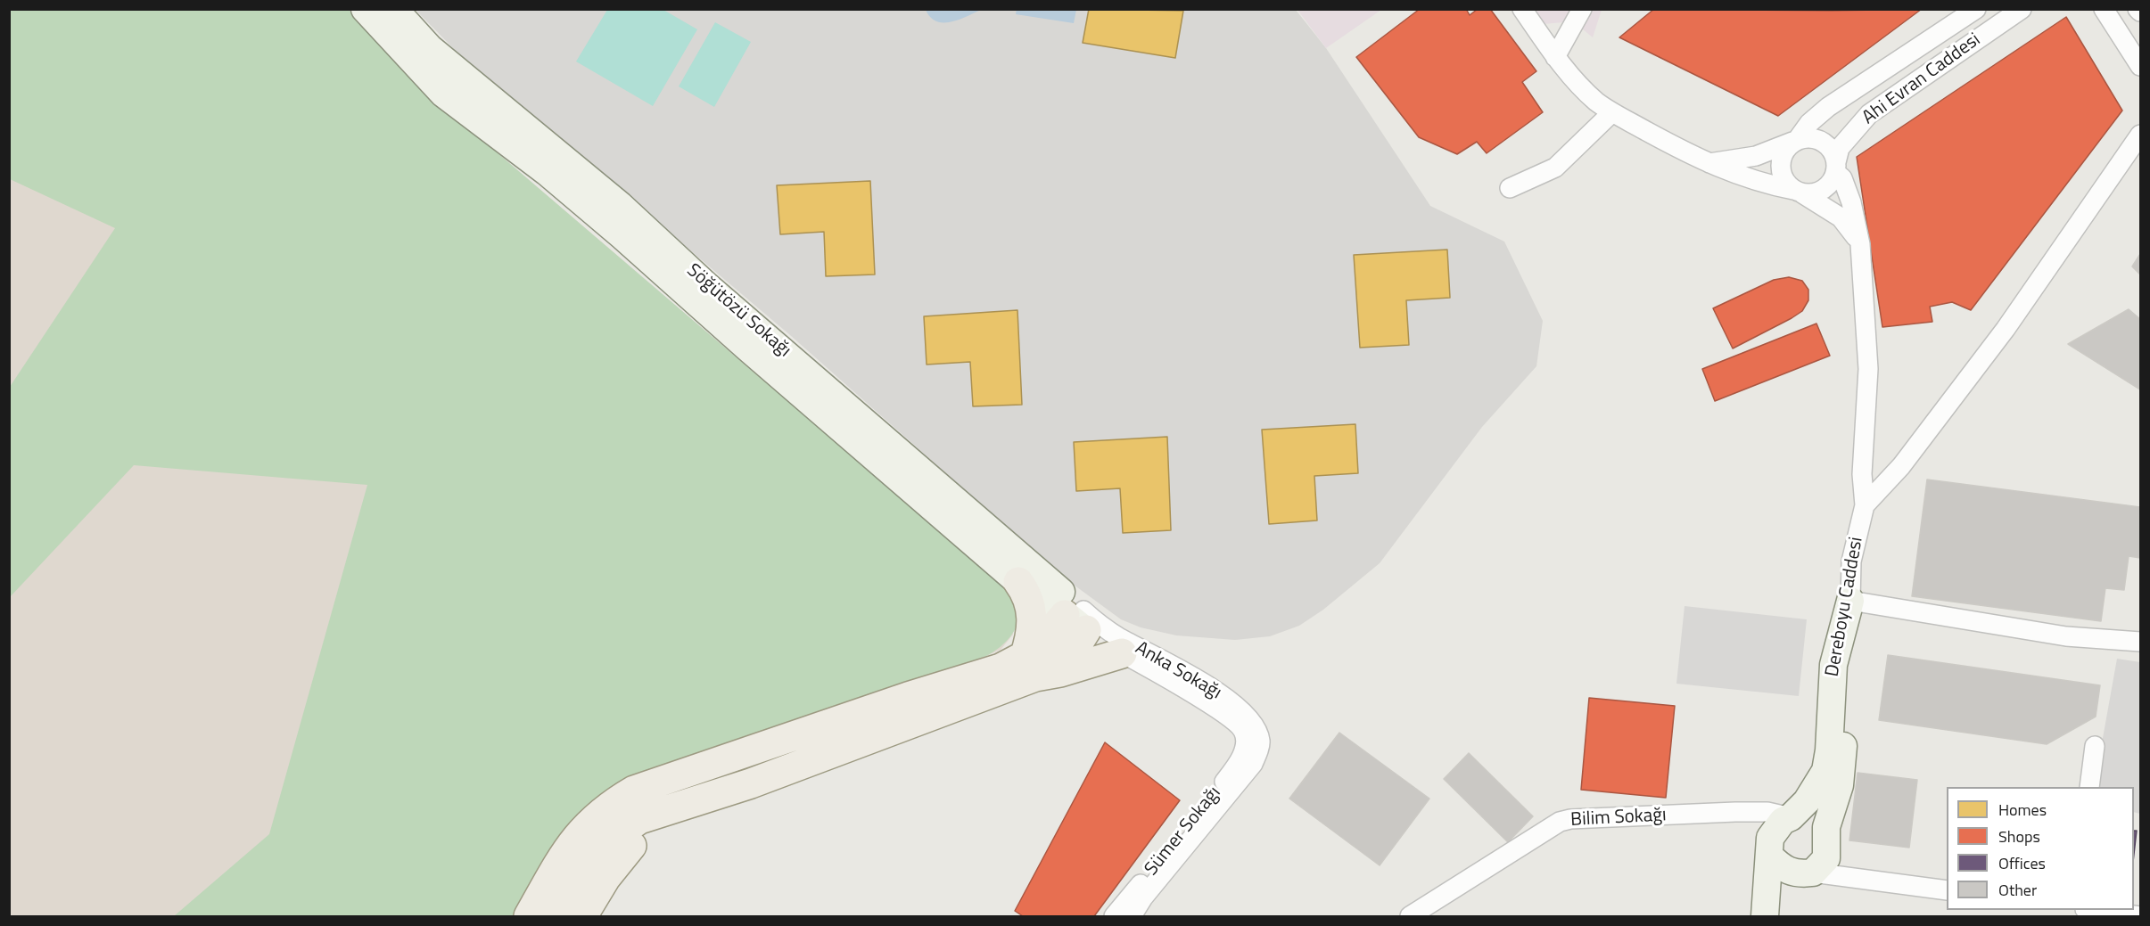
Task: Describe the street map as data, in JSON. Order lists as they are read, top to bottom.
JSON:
{
  "streets": {
    "street": [
      "Ahi Evran Caddesi",
      "Söğütözü Sokağı",
      "Dereboyu Caddesi",
      "Anka Sokağı",
      "Bilim Sokağı",
      "Sümer Sokağı"
    ]
  },
  "crossings": [
    ["Ahi Evran Caddesi", "Dereboyu Caddesi"],
    ["Söğütözü Sokağı", "Anka Sokağı"],
    ["Dereboyu Caddesi", "Bilim Sokağı"],
    ["Anka Sokağı", "Sümer Sokağı"]
  ],
  "legend": [
    "Homes",
    "Shops",
    "Offices",
    "Other"
  ]
}
